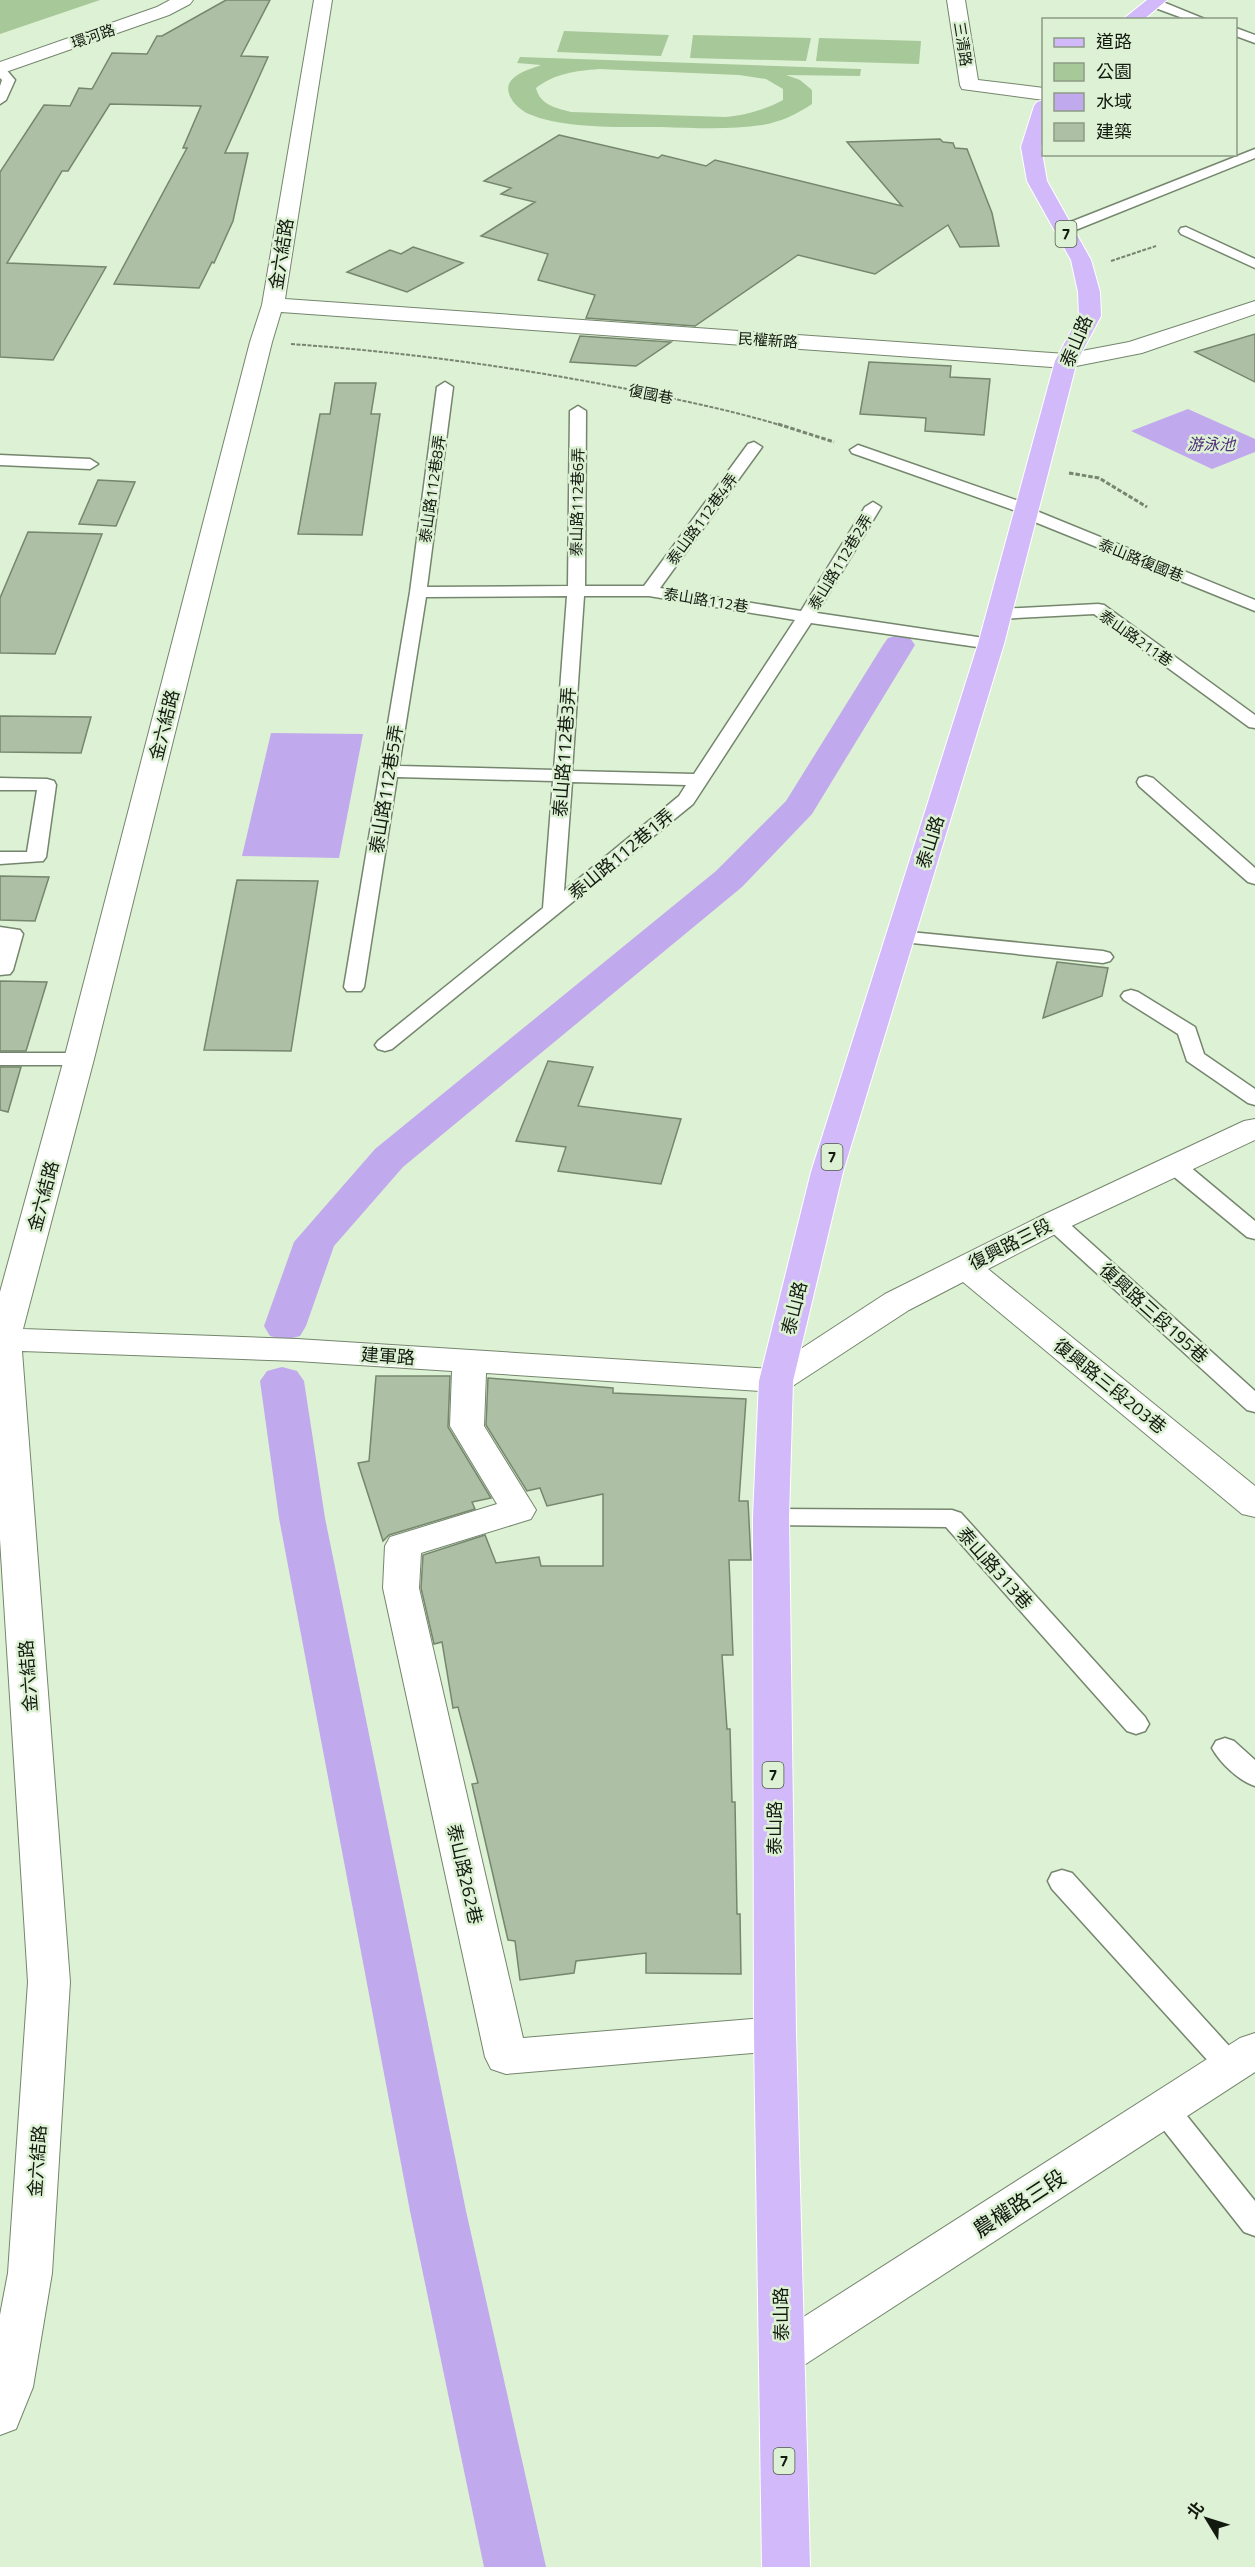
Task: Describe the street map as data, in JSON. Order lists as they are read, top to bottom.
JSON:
{
  "streets": {
    "main road": ["7", "泰山路"],
    "street": [
      "環河路",
      "三清路",
      "金六結路",
      "民權新路",
      "復興路三段",
      "建軍路",
      "復興路三段203巷",
      "泰山路262巷",
      "農權路三段"
    ],
    "lane": [
      "泰山路112巷8弄",
      "泰山路112巷6弄",
      "泰山路112巷4弄",
      "泰山路復國巷",
      "泰山路112巷2弄",
      "泰山路112巷",
      "泰山路211巷",
      "泰山路112巷3弄",
      "泰山路112巷5弄",
      "泰山路112巷1弄",
      "復興路三段195巷",
      "泰山路313巷"
    ],
    "path": ["復國巷"]
  },
  "crossings": [
    ["金六結路", "民權新路"],
    ["金六結路", "復國巷"],
    ["金六結路", "建軍路"],
    ["民權新路", "泰山路"],
    ["泰山路", "泰山路復國巷"],
    ["泰山路", "泰山路112巷"],
    ["泰山路", "泰山路211巷"],
    ["泰山路", "復興路三段"],
    ["泰山路", "建軍路"],
    ["泰山路", "泰山路313巷"],
    ["泰山路", "泰山路262巷"],
    ["泰山路", "農權路三段"],
    ["泰山路112巷8弄", "泰山路112巷"],
    ["泰山路112巷8弄", "泰山路112巷5弄"],
    ["泰山路112巷6弄", "泰山路112巷"],
    ["泰山路112巷6弄", "泰山路112巷3弄"],
    ["泰山路112巷4弄", "泰山路112巷"],
    ["泰山路112巷2弄", "泰山路112巷"],
    ["泰山路112巷2弄", "泰山路112巷1弄"],
    ["泰山路112巷", "泰山路112巷3弄"],
    ["泰山路112巷", "泰山路112巷5弄"],
    ["泰山路112巷", "泰山路112巷1弄"],
    ["泰山路112巷3弄", "泰山路112巷1弄"],
    ["復興路三段", "復興路三段195巷"],
    ["復興路三段", "建軍路"],
    ["復興路三段", "復興路三段203巷"],
    ["建軍路", "泰山路262巷"]
  ],
  "water": ["游泳池"],
  "legend": [
    "道路",
    "公園",
    "水域",
    "建築"
  ],
  "north": "top left"
}
